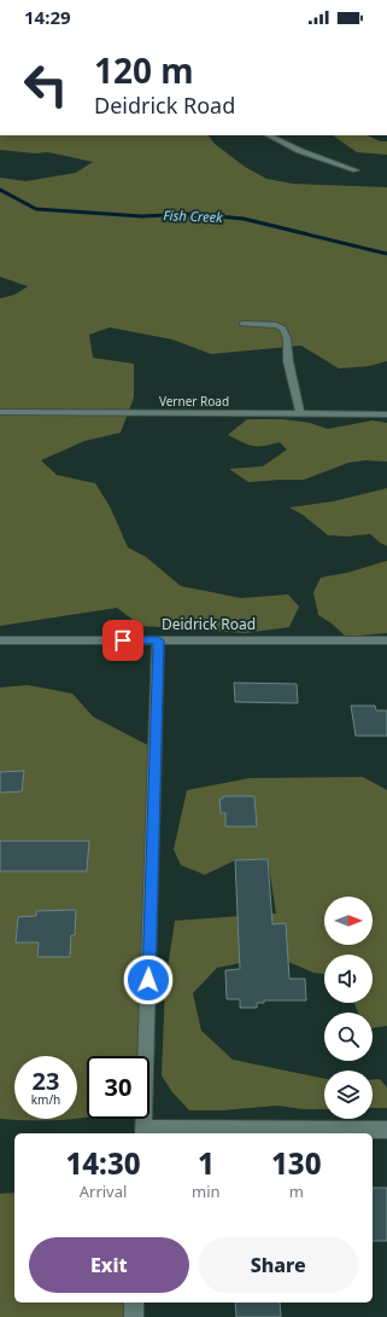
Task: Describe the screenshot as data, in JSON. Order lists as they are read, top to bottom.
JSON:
{
  "streets": {
    "street": ["Verner Road", "Deidrick Road"]
  },
  "water": ["Fish Creek"],
  "north": "right",
  "page": {
    "status": "14:29",
    "turn": ["120 m", "Deidrick Road"],
    "speed": "23 km/h",
    "limit": "30",
    "eta": [
      "14:30",
      "Arrival",
      "1",
      "min",
      "130",
      "m"
    ],
    "buttons": ["Exit", "Share"]
  }
}
